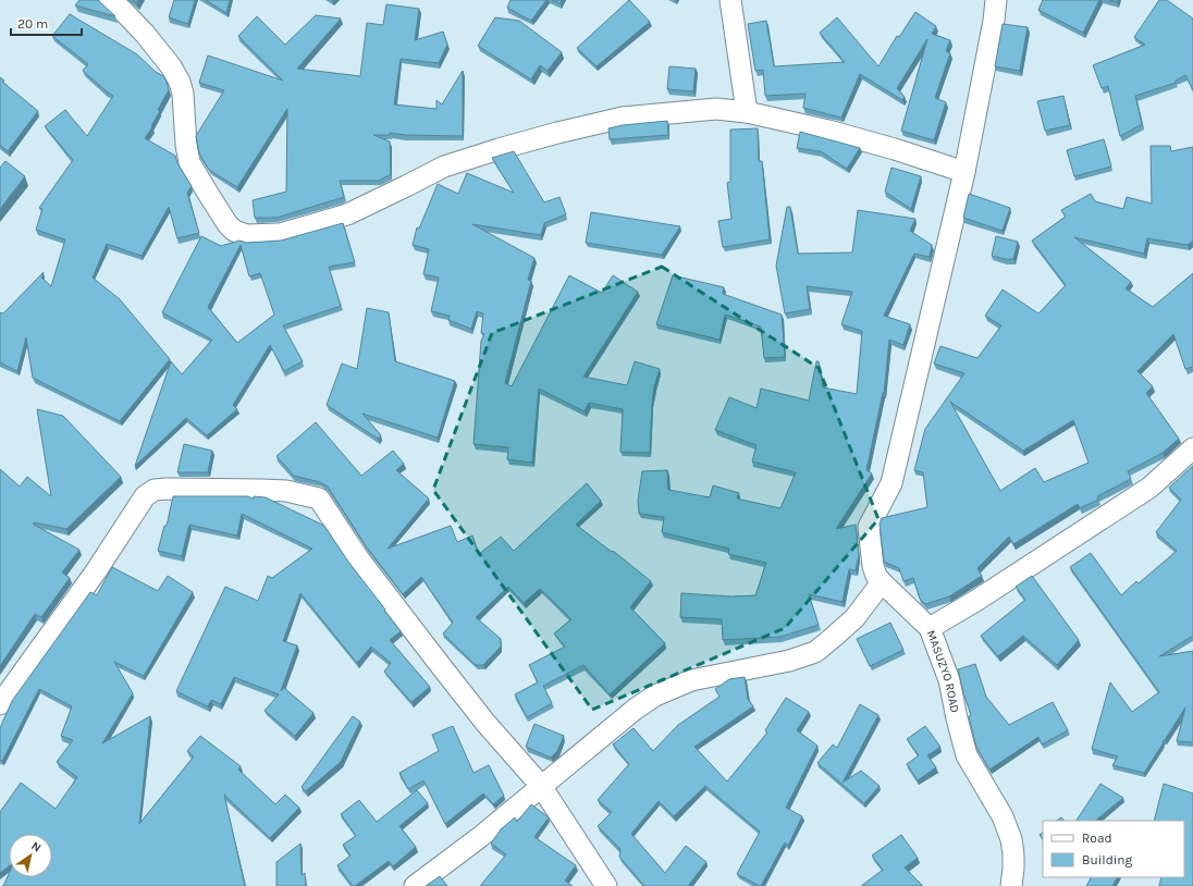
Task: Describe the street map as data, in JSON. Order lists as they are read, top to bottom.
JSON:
{
  "streets": {
    "street": ["MASUZYO ROAD"]
  },
  "legend": ["Road", "Building"],
  "scale_bar": "20 m",
  "north": "top right"
}
